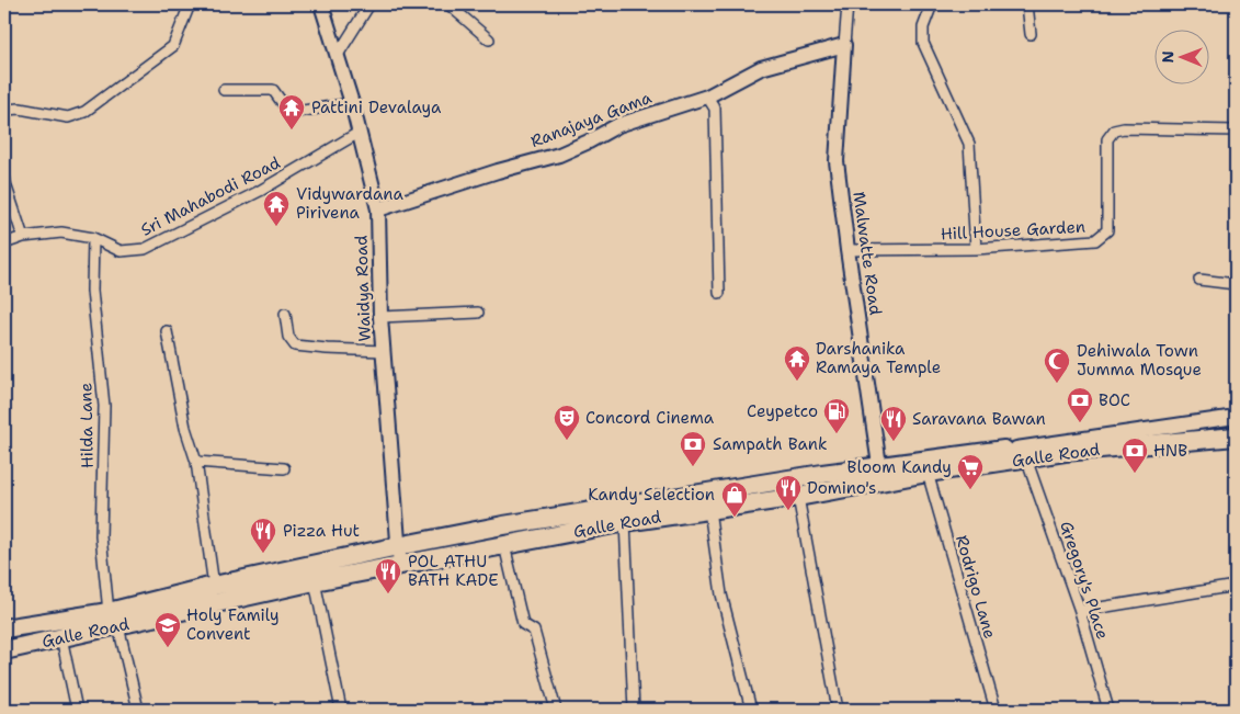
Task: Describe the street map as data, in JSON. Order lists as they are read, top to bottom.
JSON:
{
  "streets": {
    "highway": ["Galle Road"],
    "street": [
      "Ranajaya Gama",
      "Sri Mahabodi Road",
      "Hill House Garden",
      "Malwatte Road",
      "Waidya Road",
      "Hilda Lane",
      "Gregory's Place",
      "Rodrigo Lane"
    ]
  },
  "crossings": [
    ["Ranajaya Gama", "Malwatte Road"],
    ["Ranajaya Gama", "Waidya Road"],
    ["Sri Mahabodi Road", "Waidya Road"],
    ["Sri Mahabodi Road", "Hilda Lane"],
    ["Hill House Garden", "Malwatte Road"],
    ["Malwatte Road", "Galle Road"],
    ["Waidya Road", "Galle Road"],
    ["Hilda Lane", "Galle Road"],
    ["Galle Road", "Gregory's Place"],
    ["Galle Road", "Rodrigo Lane"]
  ],
  "places": {
    "temple": ["Pattini Devalaya", "Vidywardana Pirivena", "Darshanika Ramaya Temple"],
    "mosque": ["Dehiwala Town Jumma Mosque"],
    "bank": ["BOC", "Sampath Bank", "HNB"],
    "fuel station": ["Ceypetco"],
    "theatre": ["Concord Cinema"],
    "restaurant": [
      "Saravana Bawan",
      "Domino's",
      "Pizza Hut",
      "POL ATHU BATH KADE"
    ],
    "supermarket": ["Bloom Kandy"],
    "shop": ["Kandy Selection"],
    "school or university": ["Holy Family Convent"]
  },
  "north": "left"
}
